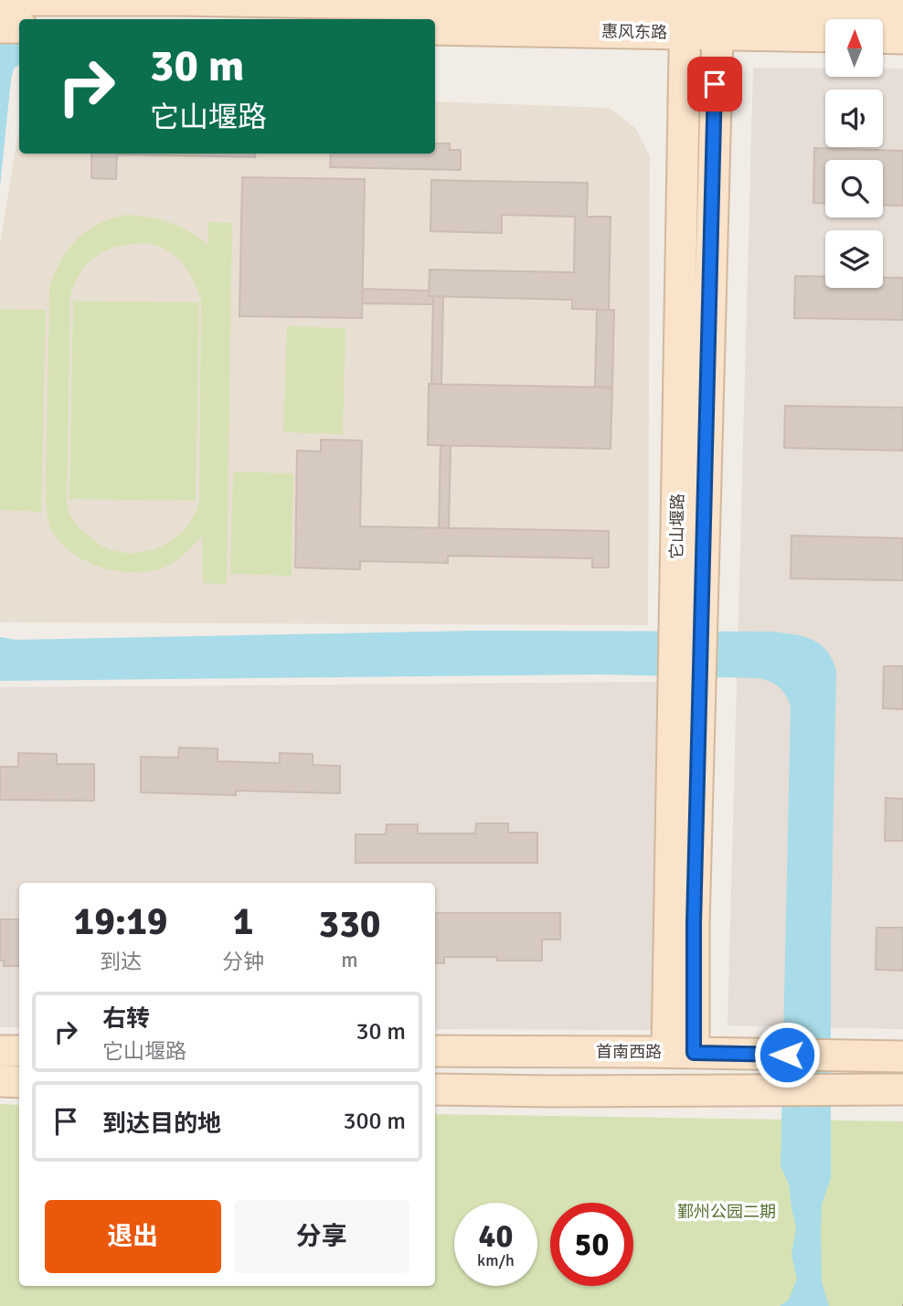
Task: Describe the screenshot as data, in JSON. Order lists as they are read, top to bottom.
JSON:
{
  "streets": {
    "street": ["惠风东路", "它山堰路", "首南西路"]
  },
  "crossings": [
    ["惠风东路", "它山堰路"],
    ["它山堰路", "首南西路"]
  ],
  "parks": ["鄞州公园二期"],
  "north": "top",
  "page": {
    "turn": ["30 m", "它山堰路"],
    "eta": [
      "19:19",
      "到达",
      "1",
      "分钟",
      "330",
      "m"
    ],
    "list": [
      {
        "name": "右转",
        "note": "它山堰路",
        "value": "30 m"
      },
      {
        "name": "到达目的地",
        "value": "300 m"
      }
    ],
    "buttons": ["退出", "分享"],
    "speed": "40 km/h",
    "limit": "50"
  }
}
